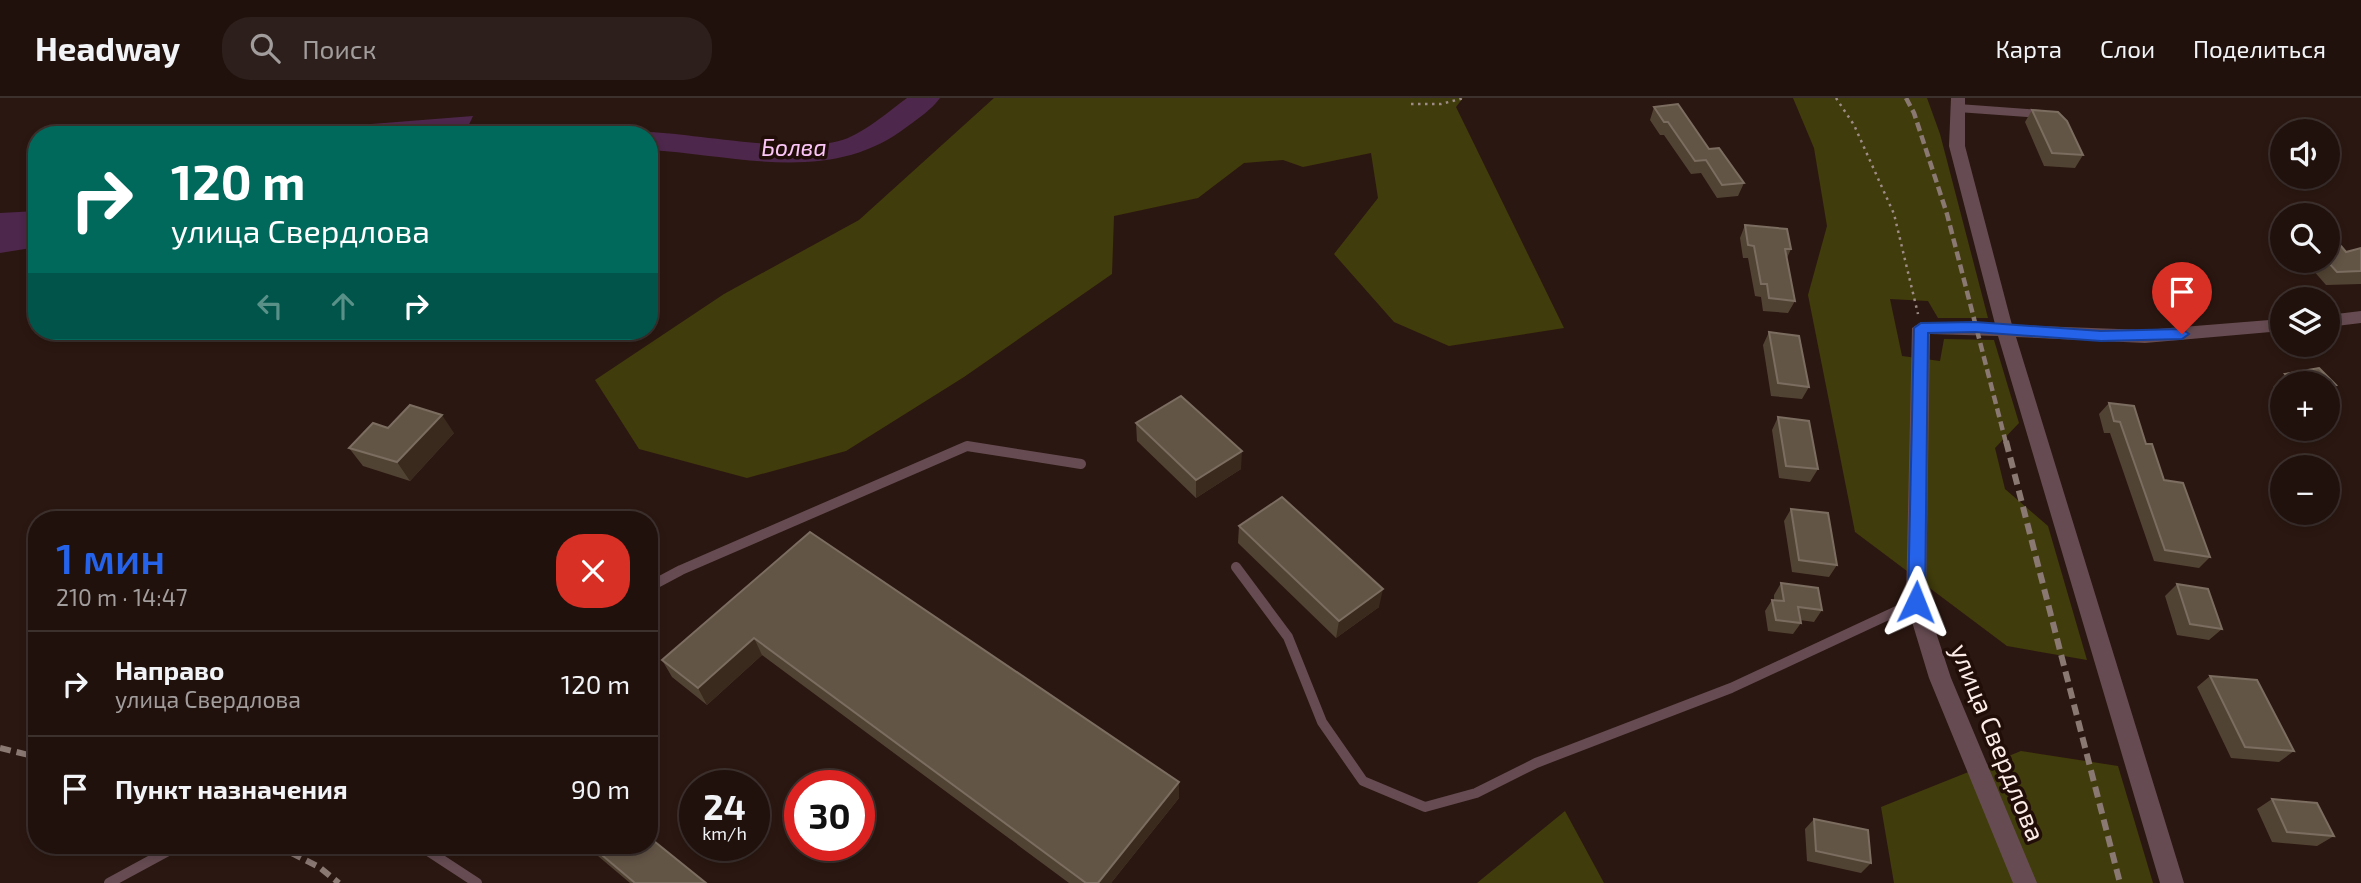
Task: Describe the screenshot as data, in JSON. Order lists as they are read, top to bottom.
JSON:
{
  "streets": {
    "street": ["улица Свердлова"]
  },
  "water": ["Болва"],
  "page": {
    "header": "Headway",
    "search": "Поиск",
    "nav": ["Карта", "Слои", "Поделиться"],
    "map_buttons": ["+", "−"],
    "turn": ["120 m", "улица Свердлова"],
    "heading": ["1 мин", "210 m · 14:47"],
    "list": [
      {
        "name": "Направо",
        "note": "улица Свердлова",
        "value": "120 m"
      },
      {
        "name": "Пункт назначения",
        "value": "90 m"
      }
    ],
    "speed": "24 km/h",
    "limit": "30"
  }
}
